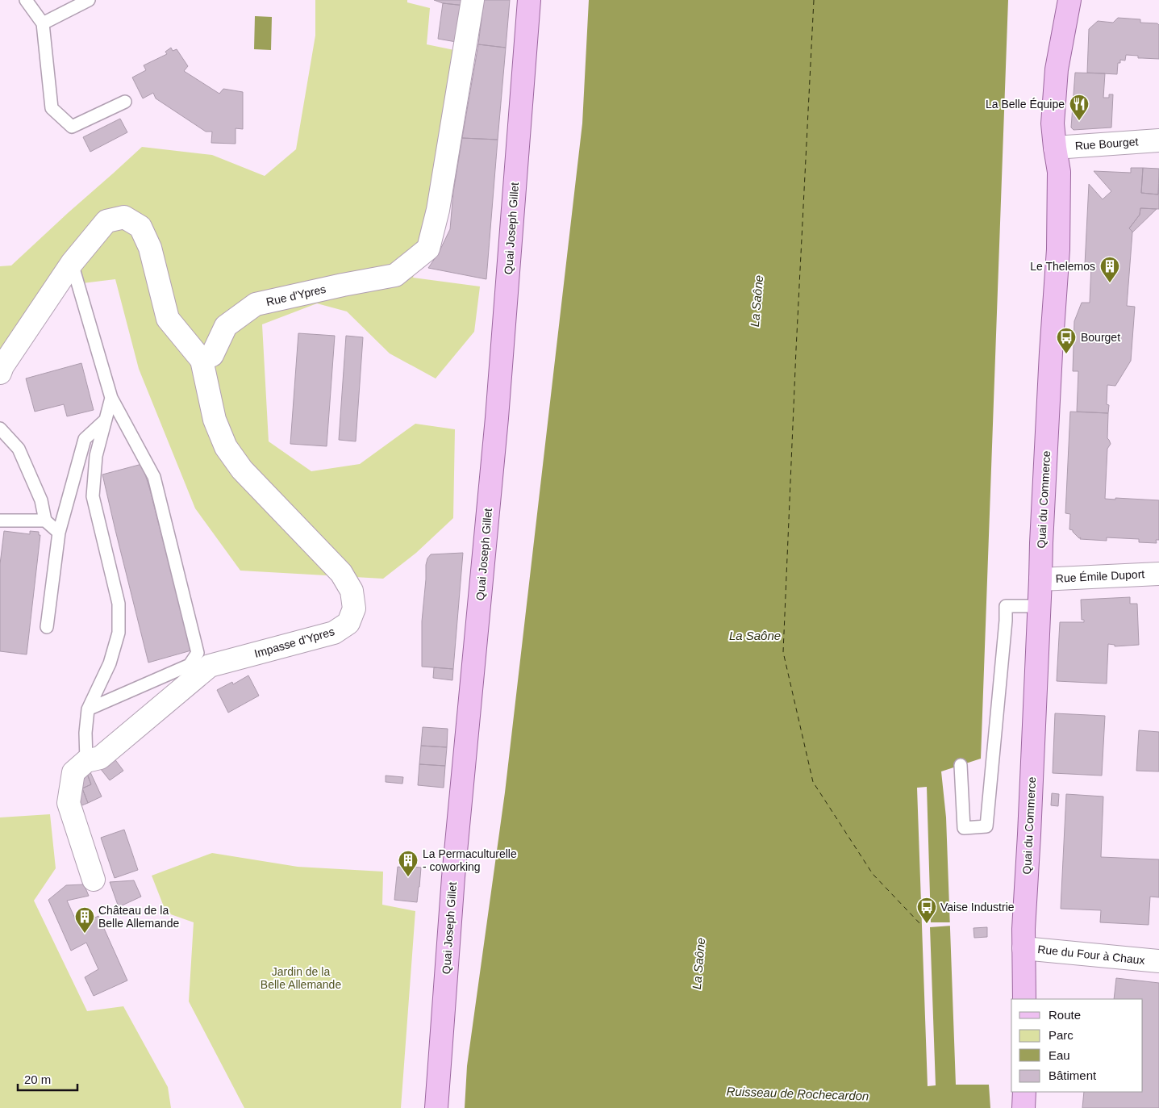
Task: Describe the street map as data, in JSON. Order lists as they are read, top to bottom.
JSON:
{
  "streets": {
    "main road": ["Quai Joseph Gillet", "Quai du Commerce"],
    "street": [
      "Rue Bourget",
      "Rue d'Ypres",
      "Rue Émile Duport",
      "Impasse d'Ypres",
      "Rue du Four à Chaux"
    ]
  },
  "crossings": [
    ["Rue Bourget", "Quai du Commerce"],
    ["Rue d'Ypres", "Impasse d'Ypres"],
    ["Quai du Commerce", "Rue Émile Duport"],
    ["Quai du Commerce", "Rue du Four à Chaux"]
  ],
  "water": ["La Saône", "Ruisseau de Rochecardon"],
  "parks": ["Jardin de la Belle Allemande"],
  "places": {
    "restaurant": ["La Belle Équipe"],
    "building": ["Le Thelemos", "La Permaculturelle - coworking", "Château de la Belle Allemande"],
    "bus stop": ["Bourget", "Vaise Industrie"]
  },
  "legend": [
    "Route",
    "Parc",
    "Eau",
    "Bâtiment"
  ],
  "scale_bar": "20 m"
}
